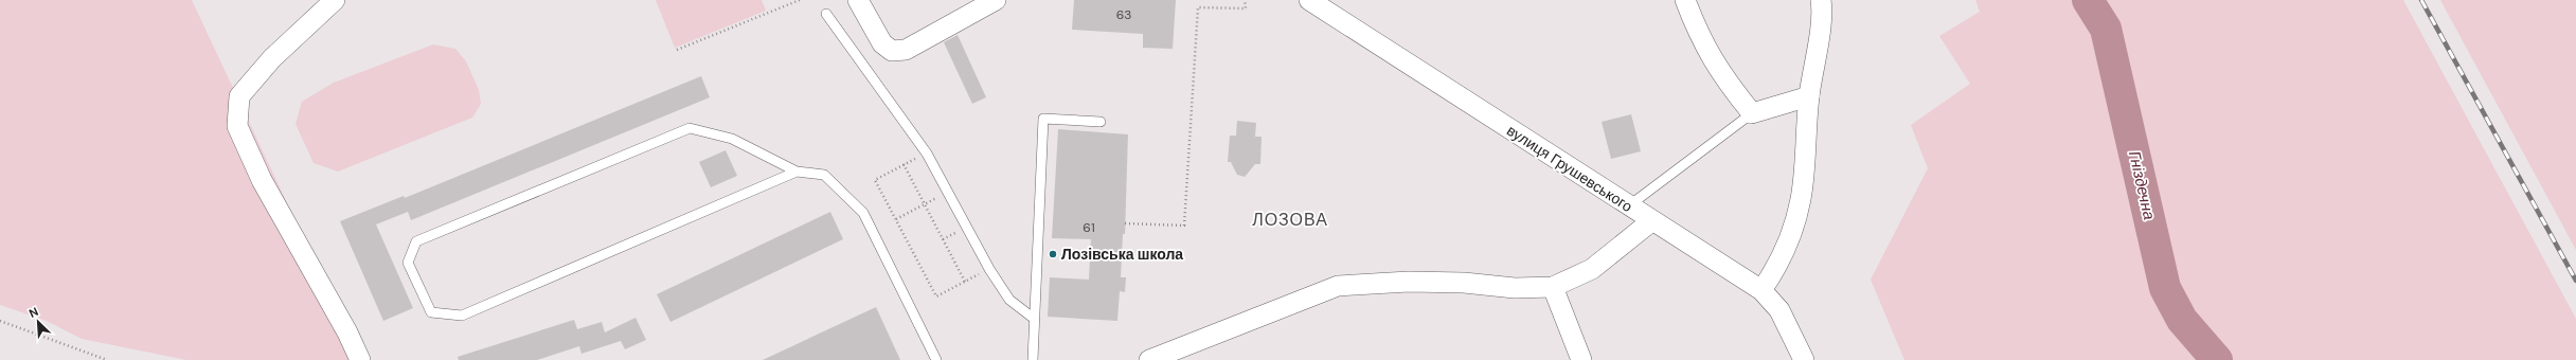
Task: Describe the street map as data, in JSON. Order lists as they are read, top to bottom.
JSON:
{
  "streets": {
    "street": ["вулиця Грушевського"]
  },
  "districts": ["ЛОЗОВА"],
  "water": ["Гніздечна"],
  "places": ["Лозівська школа"],
  "house_numbers": ["63", "61"],
  "north": "top left"
}
